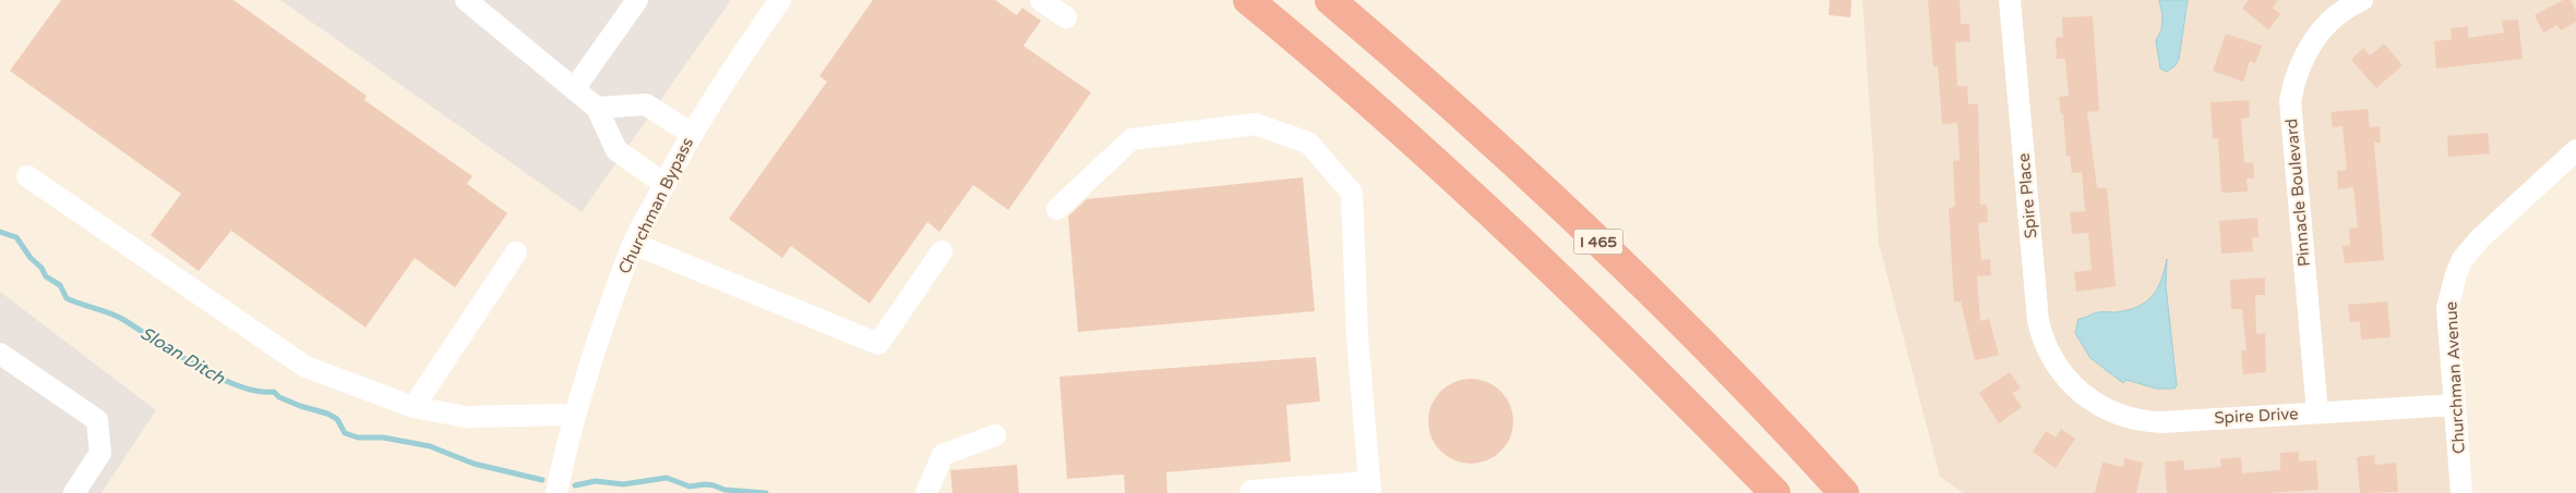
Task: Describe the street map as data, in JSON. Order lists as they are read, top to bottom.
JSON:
{
  "streets": {
    "highway": ["I 465"],
    "street": [
      "Pinnacle Boulevard",
      "Spire Place",
      "Churchman Bypass",
      "Churchman Avenue",
      "Spire Drive"
    ]
  },
  "crossings": [
    ["Pinnacle Boulevard", "Spire Drive"],
    ["Spire Place", "Spire Drive"],
    ["Churchman Avenue", "Spire Drive"]
  ],
  "water": ["Sloan Ditch"]
}
